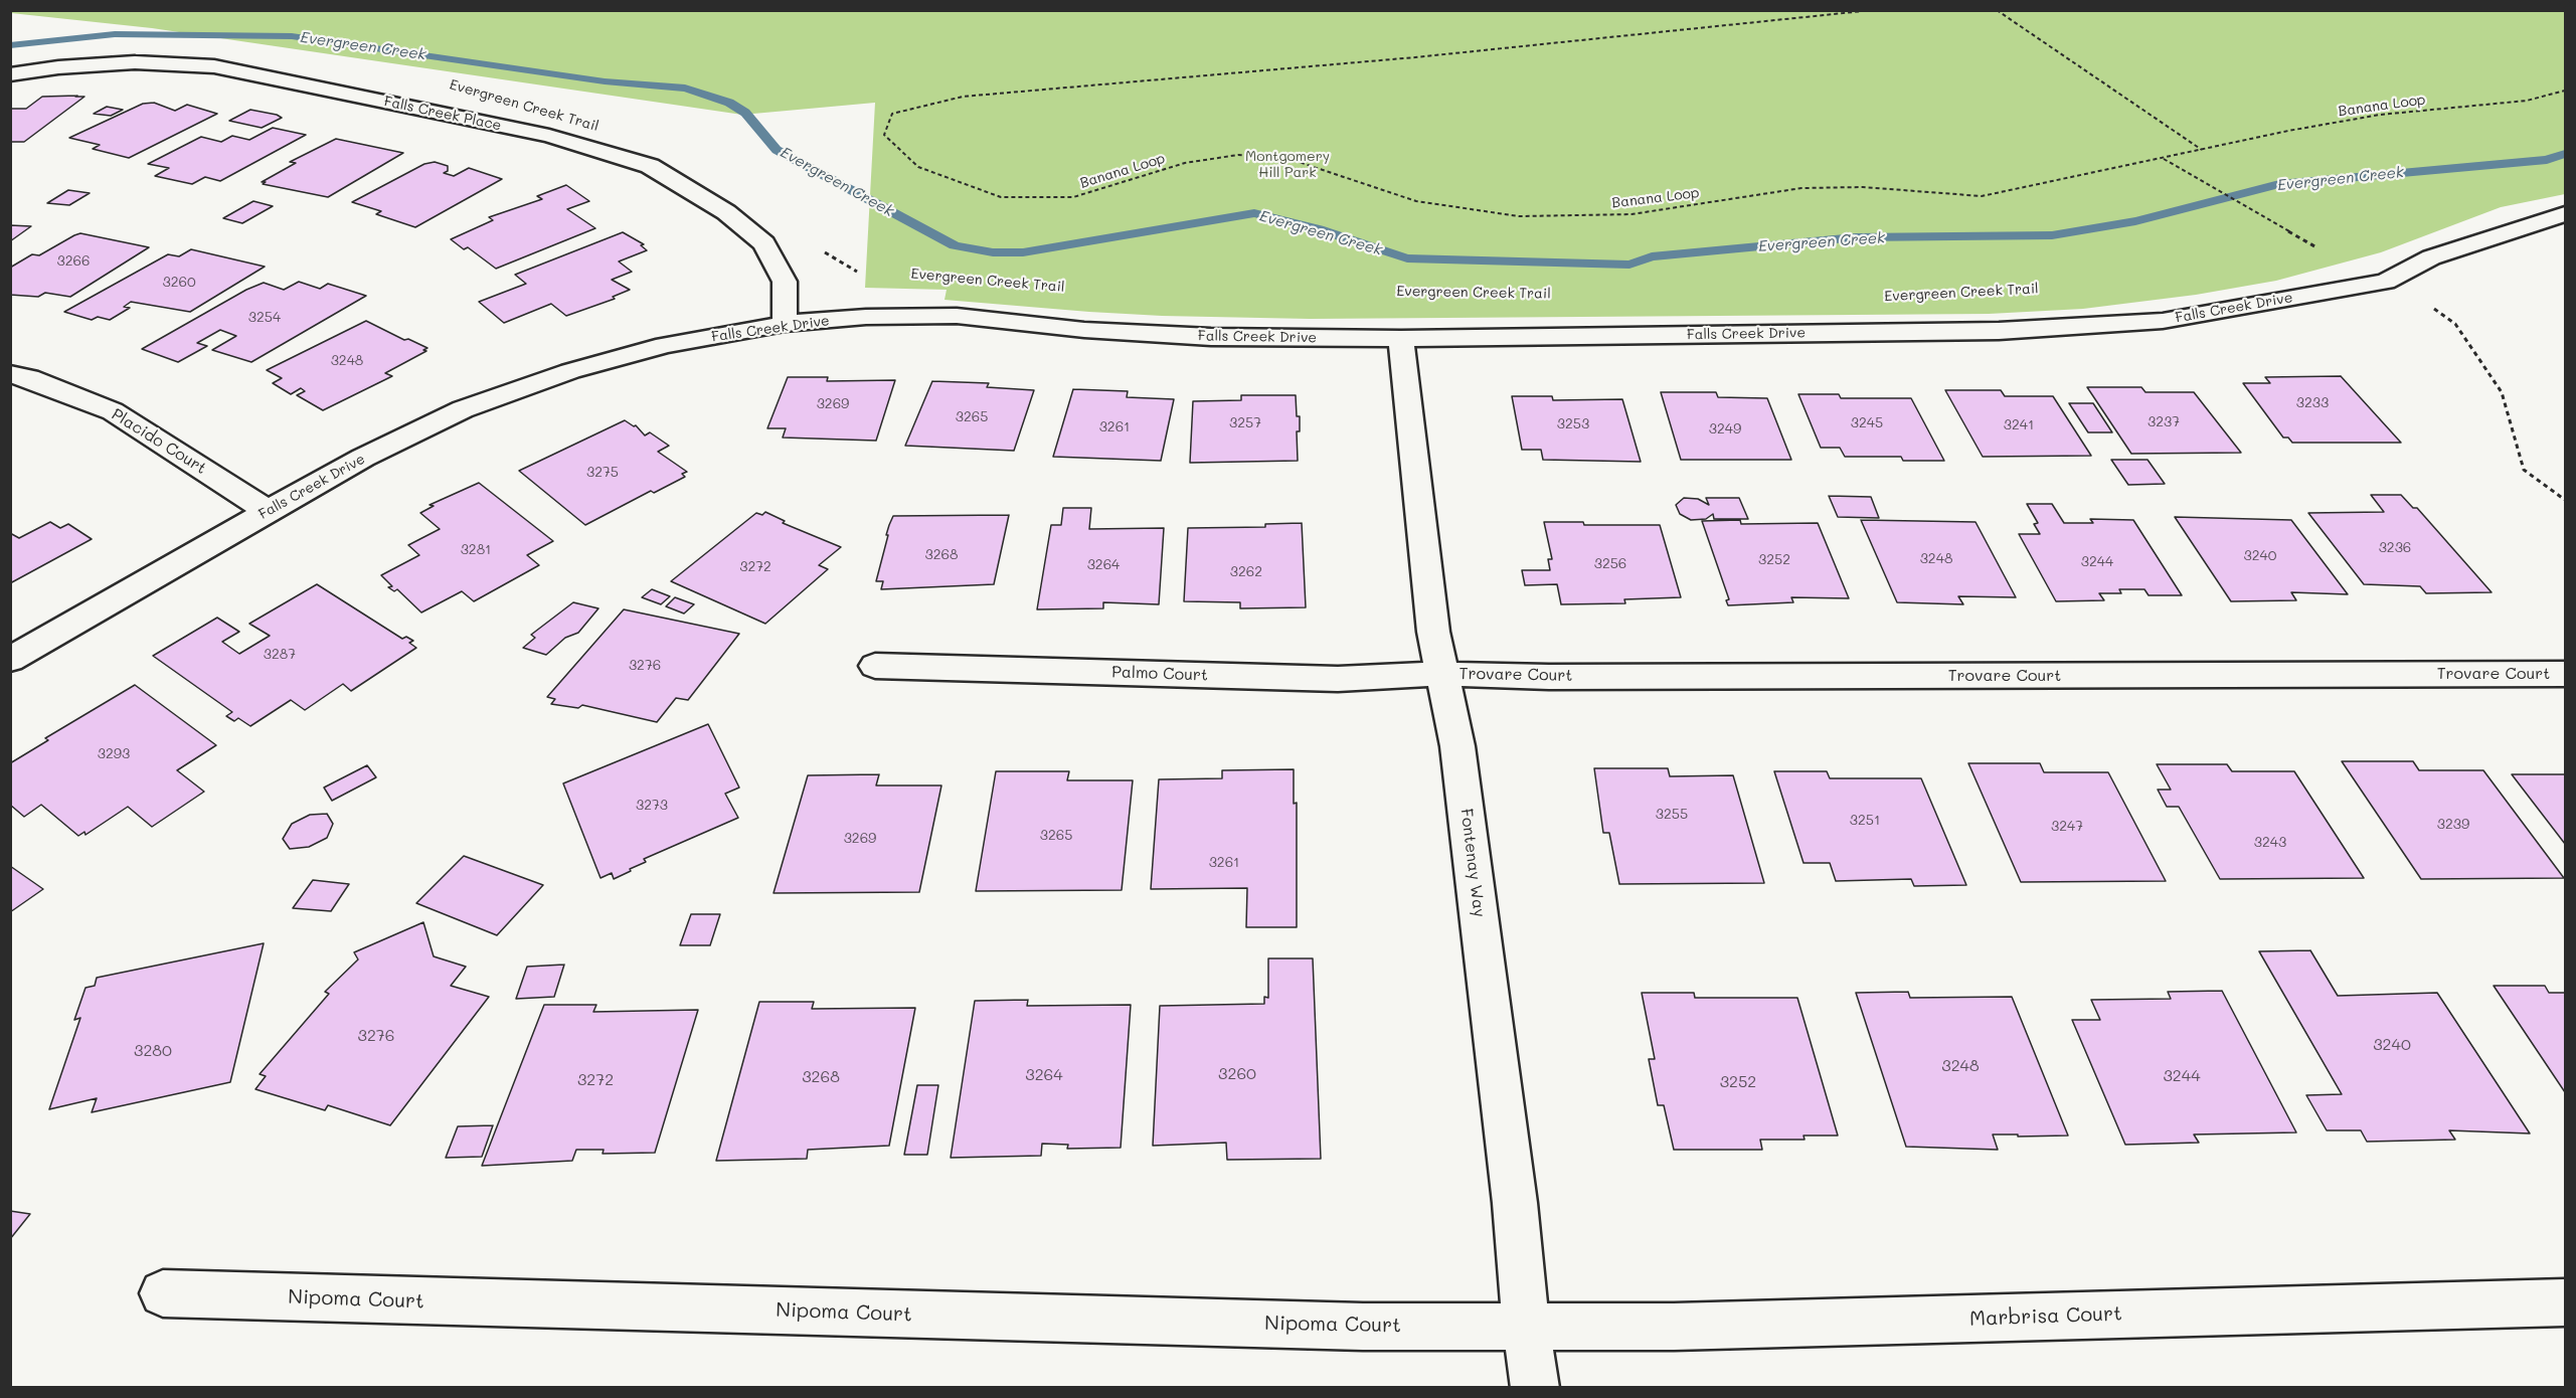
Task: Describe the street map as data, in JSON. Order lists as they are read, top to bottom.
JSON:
{
  "streets": {
    "street": [
      "Falls Creek Place",
      "Falls Creek Drive",
      "Placido Court",
      "Palmo Court",
      "Trovare Court",
      "Fontenay Way",
      "Nipoma Court",
      "Marbrisa Court"
    ],
    "path": ["Banana Loop"]
  },
  "crossings": [
    ["Falls Creek Place", "Falls Creek Drive"],
    ["Falls Creek Drive", "Placido Court"],
    ["Falls Creek Drive", "Fontenay Way"],
    ["Palmo Court", "Trovare Court"],
    ["Palmo Court", "Fontenay Way"],
    ["Trovare Court", "Fontenay Way"],
    ["Fontenay Way", "Nipoma Court"],
    ["Fontenay Way", "Marbrisa Court"],
    ["Nipoma Court", "Marbrisa Court"]
  ],
  "water": ["Evergreen Creek"],
  "parks": ["Montgomery Hill Park"],
  "house_numbers": [
    "3266",
    "3260",
    "3254",
    "3248",
    "3233",
    "3269",
    "3265",
    "3237",
    "3257",
    "3245",
    "3253",
    "3241",
    "3261",
    "3249",
    "3275",
    "3236",
    "3281",
    "3268",
    "3240",
    "3248",
    "3252",
    "3244",
    "3256",
    "3264",
    "3272",
    "3262",
    "3287",
    "3276",
    "3293",
    "3273",
    "3255",
    "3251",
    "3239",
    "3247",
    "3265",
    "3269",
    "3243",
    "3261",
    "3276",
    "3240",
    "3280",
    "3248",
    "3260",
    "3264",
    "3244",
    "3268",
    "3272",
    "3252"
  ]
}
